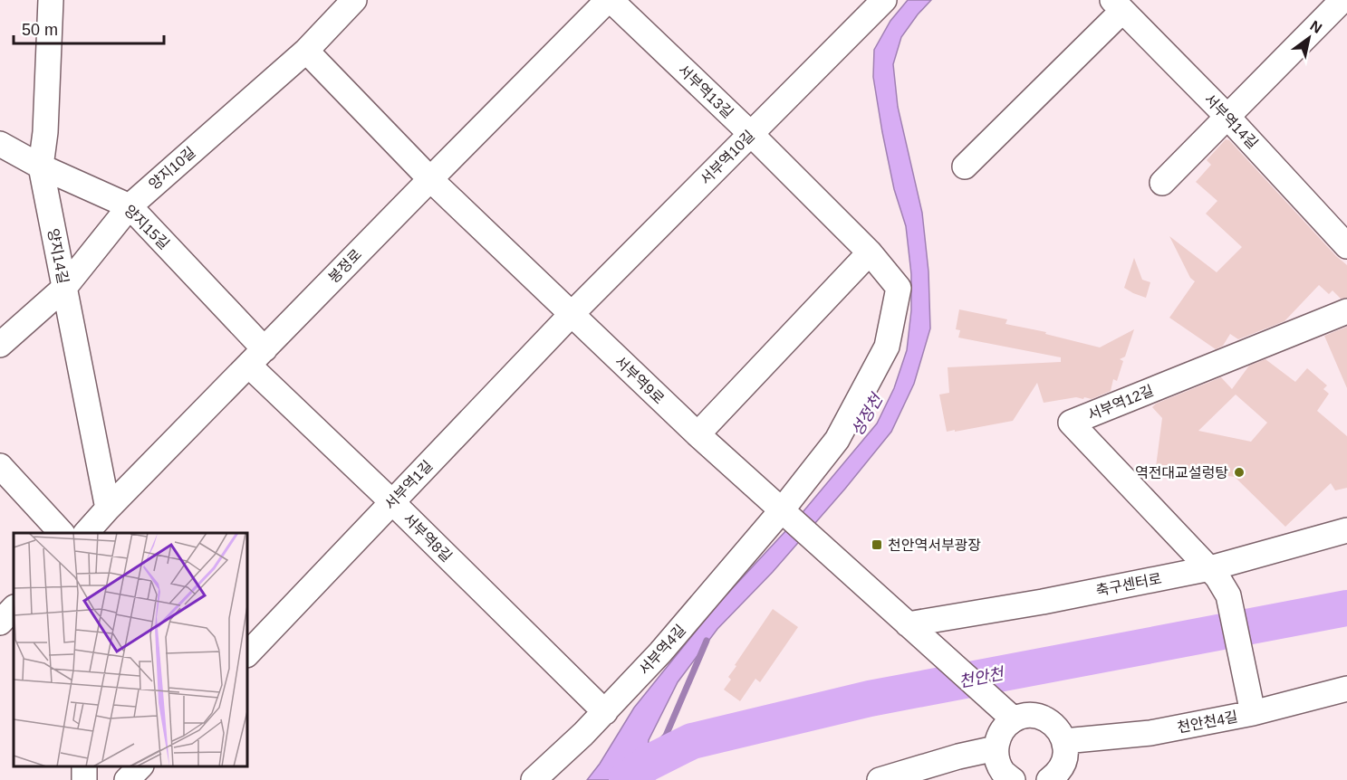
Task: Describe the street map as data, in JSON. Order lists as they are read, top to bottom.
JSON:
{
  "streets": {
    "street": [
      "서부역13길",
      "서부역14길",
      "서부역10길",
      "양지10길",
      "양지15길",
      "양지14길",
      "봉정로",
      "서부역9로",
      "서부역12길",
      "서부역1길",
      "서부역8길",
      "축구센터로",
      "서부역4길",
      "천안천4길"
    ]
  },
  "crossings": [
    ["서부역13길", "서부역10길"],
    ["서부역13길", "봉정로"],
    ["서부역13길", "서부역4길"],
    ["서부역10길", "서부역9로"],
    ["서부역10길", "서부역1길"],
    ["양지10길", "양지15길"],
    ["양지10길", "양지14길"],
    ["양지10길", "서부역9로"],
    ["양지15길", "양지14길"],
    ["양지15길", "봉정로"],
    ["양지15길", "서부역8길"],
    ["양지14길", "봉정로"],
    ["봉정로", "서부역9로"],
    ["봉정로", "서부역8길"],
    ["서부역9로", "서부역1길"],
    ["서부역9로", "축구센터로"],
    ["서부역9로", "서부역4길"],
    ["서부역12길", "축구센터로"],
    ["서부역12길", "천안천4길"],
    ["서부역1길", "서부역8길"],
    ["서부역8길", "서부역4길"]
  ],
  "water": ["성정천", "천안천"],
  "places": {
    "other": ["역전대교설렁탕"],
    "transit": ["천안역서부광장"]
  },
  "scale_bar": "50 m",
  "north": "top right"
}
